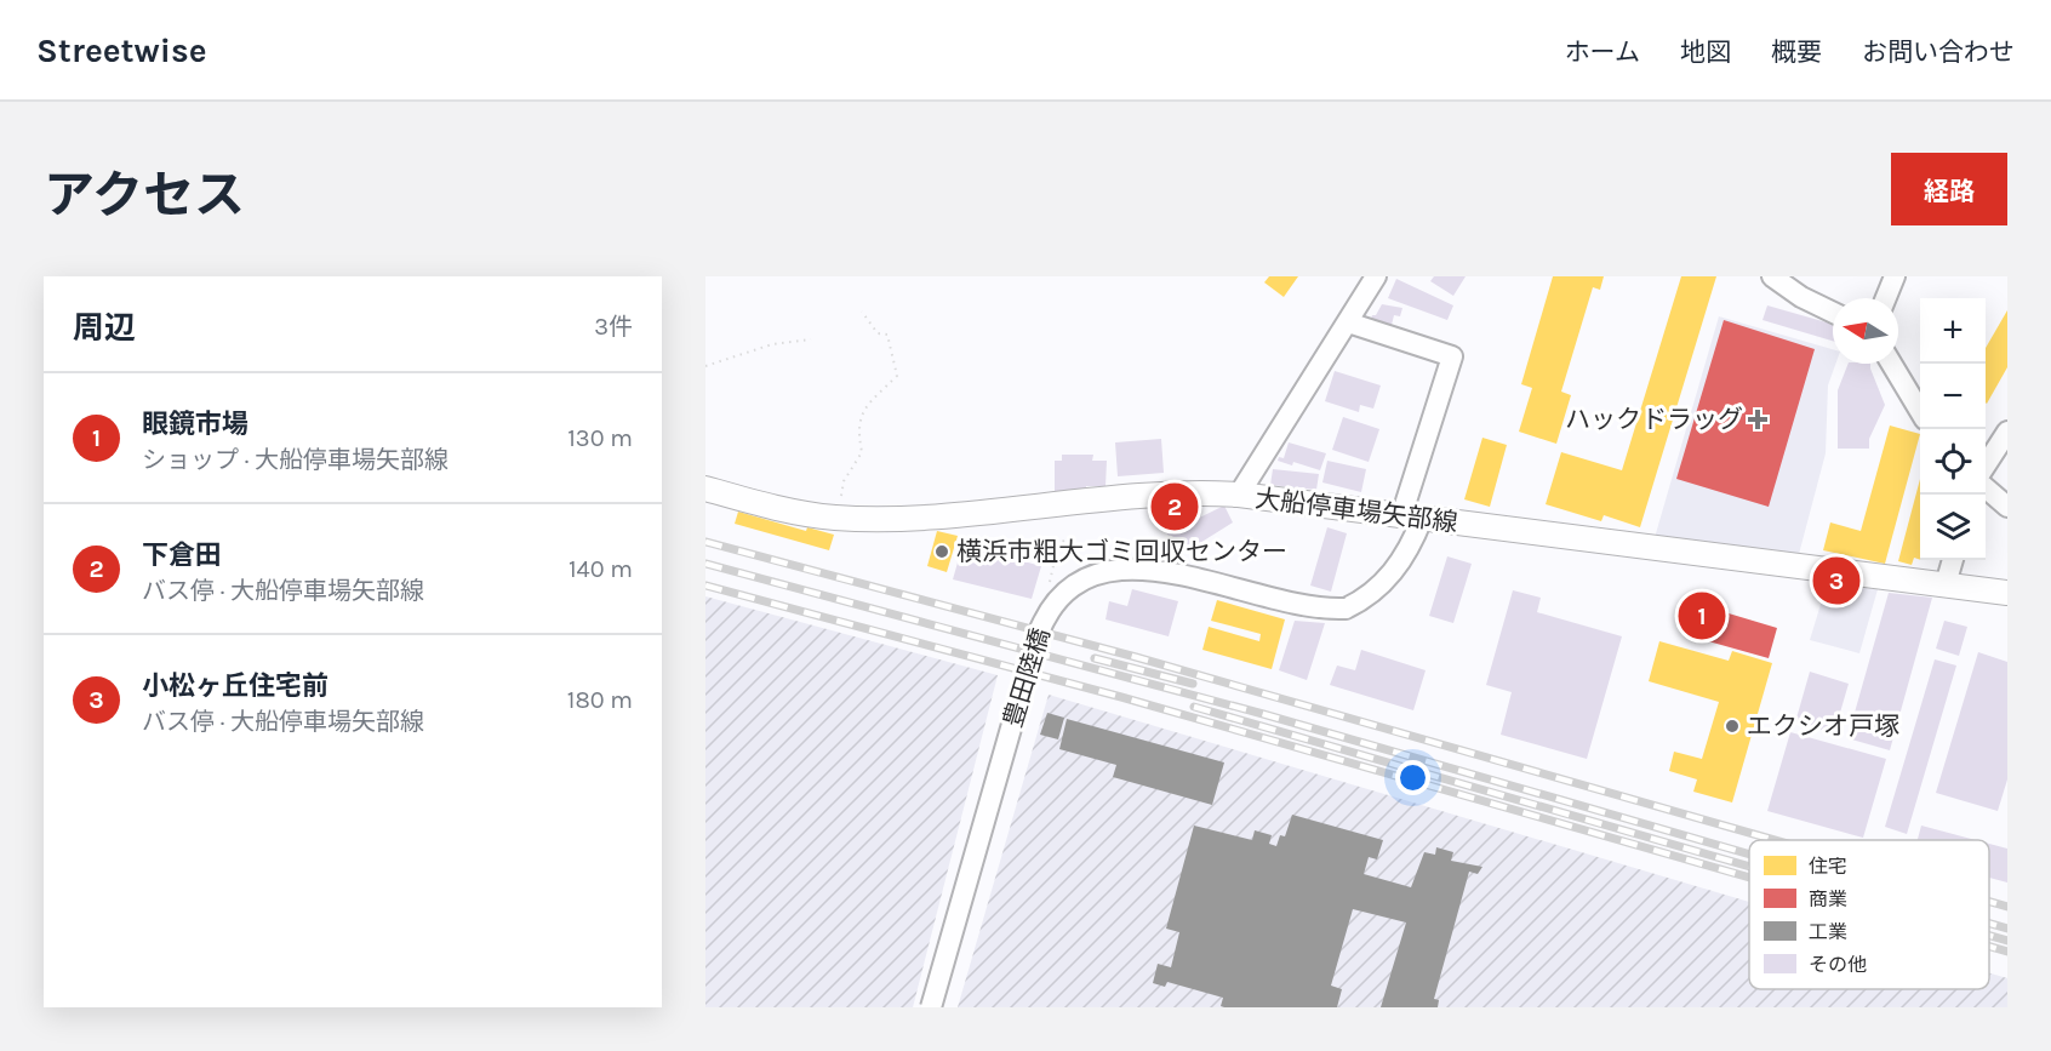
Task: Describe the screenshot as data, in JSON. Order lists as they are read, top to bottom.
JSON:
{
  "streets": {
    "main road": ["大船停車場矢部線"],
    "street": ["豊田陸橋"]
  },
  "crossings": [
    ["大船停車場矢部線", "豊田陸橋"]
  ],
  "places": {
    "health": ["ハックドラッグ"],
    "other": ["横浜市粗大ゴミ回収センター", "エクシオ戸塚"]
  },
  "legend": [
    "住宅",
    "商業",
    "工業",
    "その他"
  ],
  "north": "left",
  "page": {
    "header": "Streetwise",
    "nav": [
      "ホーム",
      "地図",
      "概要",
      "お問い合わせ"
    ],
    "title": "アクセス",
    "buttons": "経路",
    "heading": ["周辺", "3件"],
    "map_buttons": ["+", "−"],
    "list": [
      {
        "mark": "1",
        "name": "眼鏡市場",
        "note": "ショップ · 大船停車場矢部線",
        "value": "130 m"
      },
      {
        "mark": "2",
        "name": "下倉田",
        "note": "バス停 · 大船停車場矢部線",
        "value": "140 m"
      },
      {
        "mark": "3",
        "name": "小松ヶ丘住宅前",
        "note": "バス停 · 大船停車場矢部線",
        "value": "180 m"
      }
    ],
    "pins": ["2", "3", "1"]
  }
}
